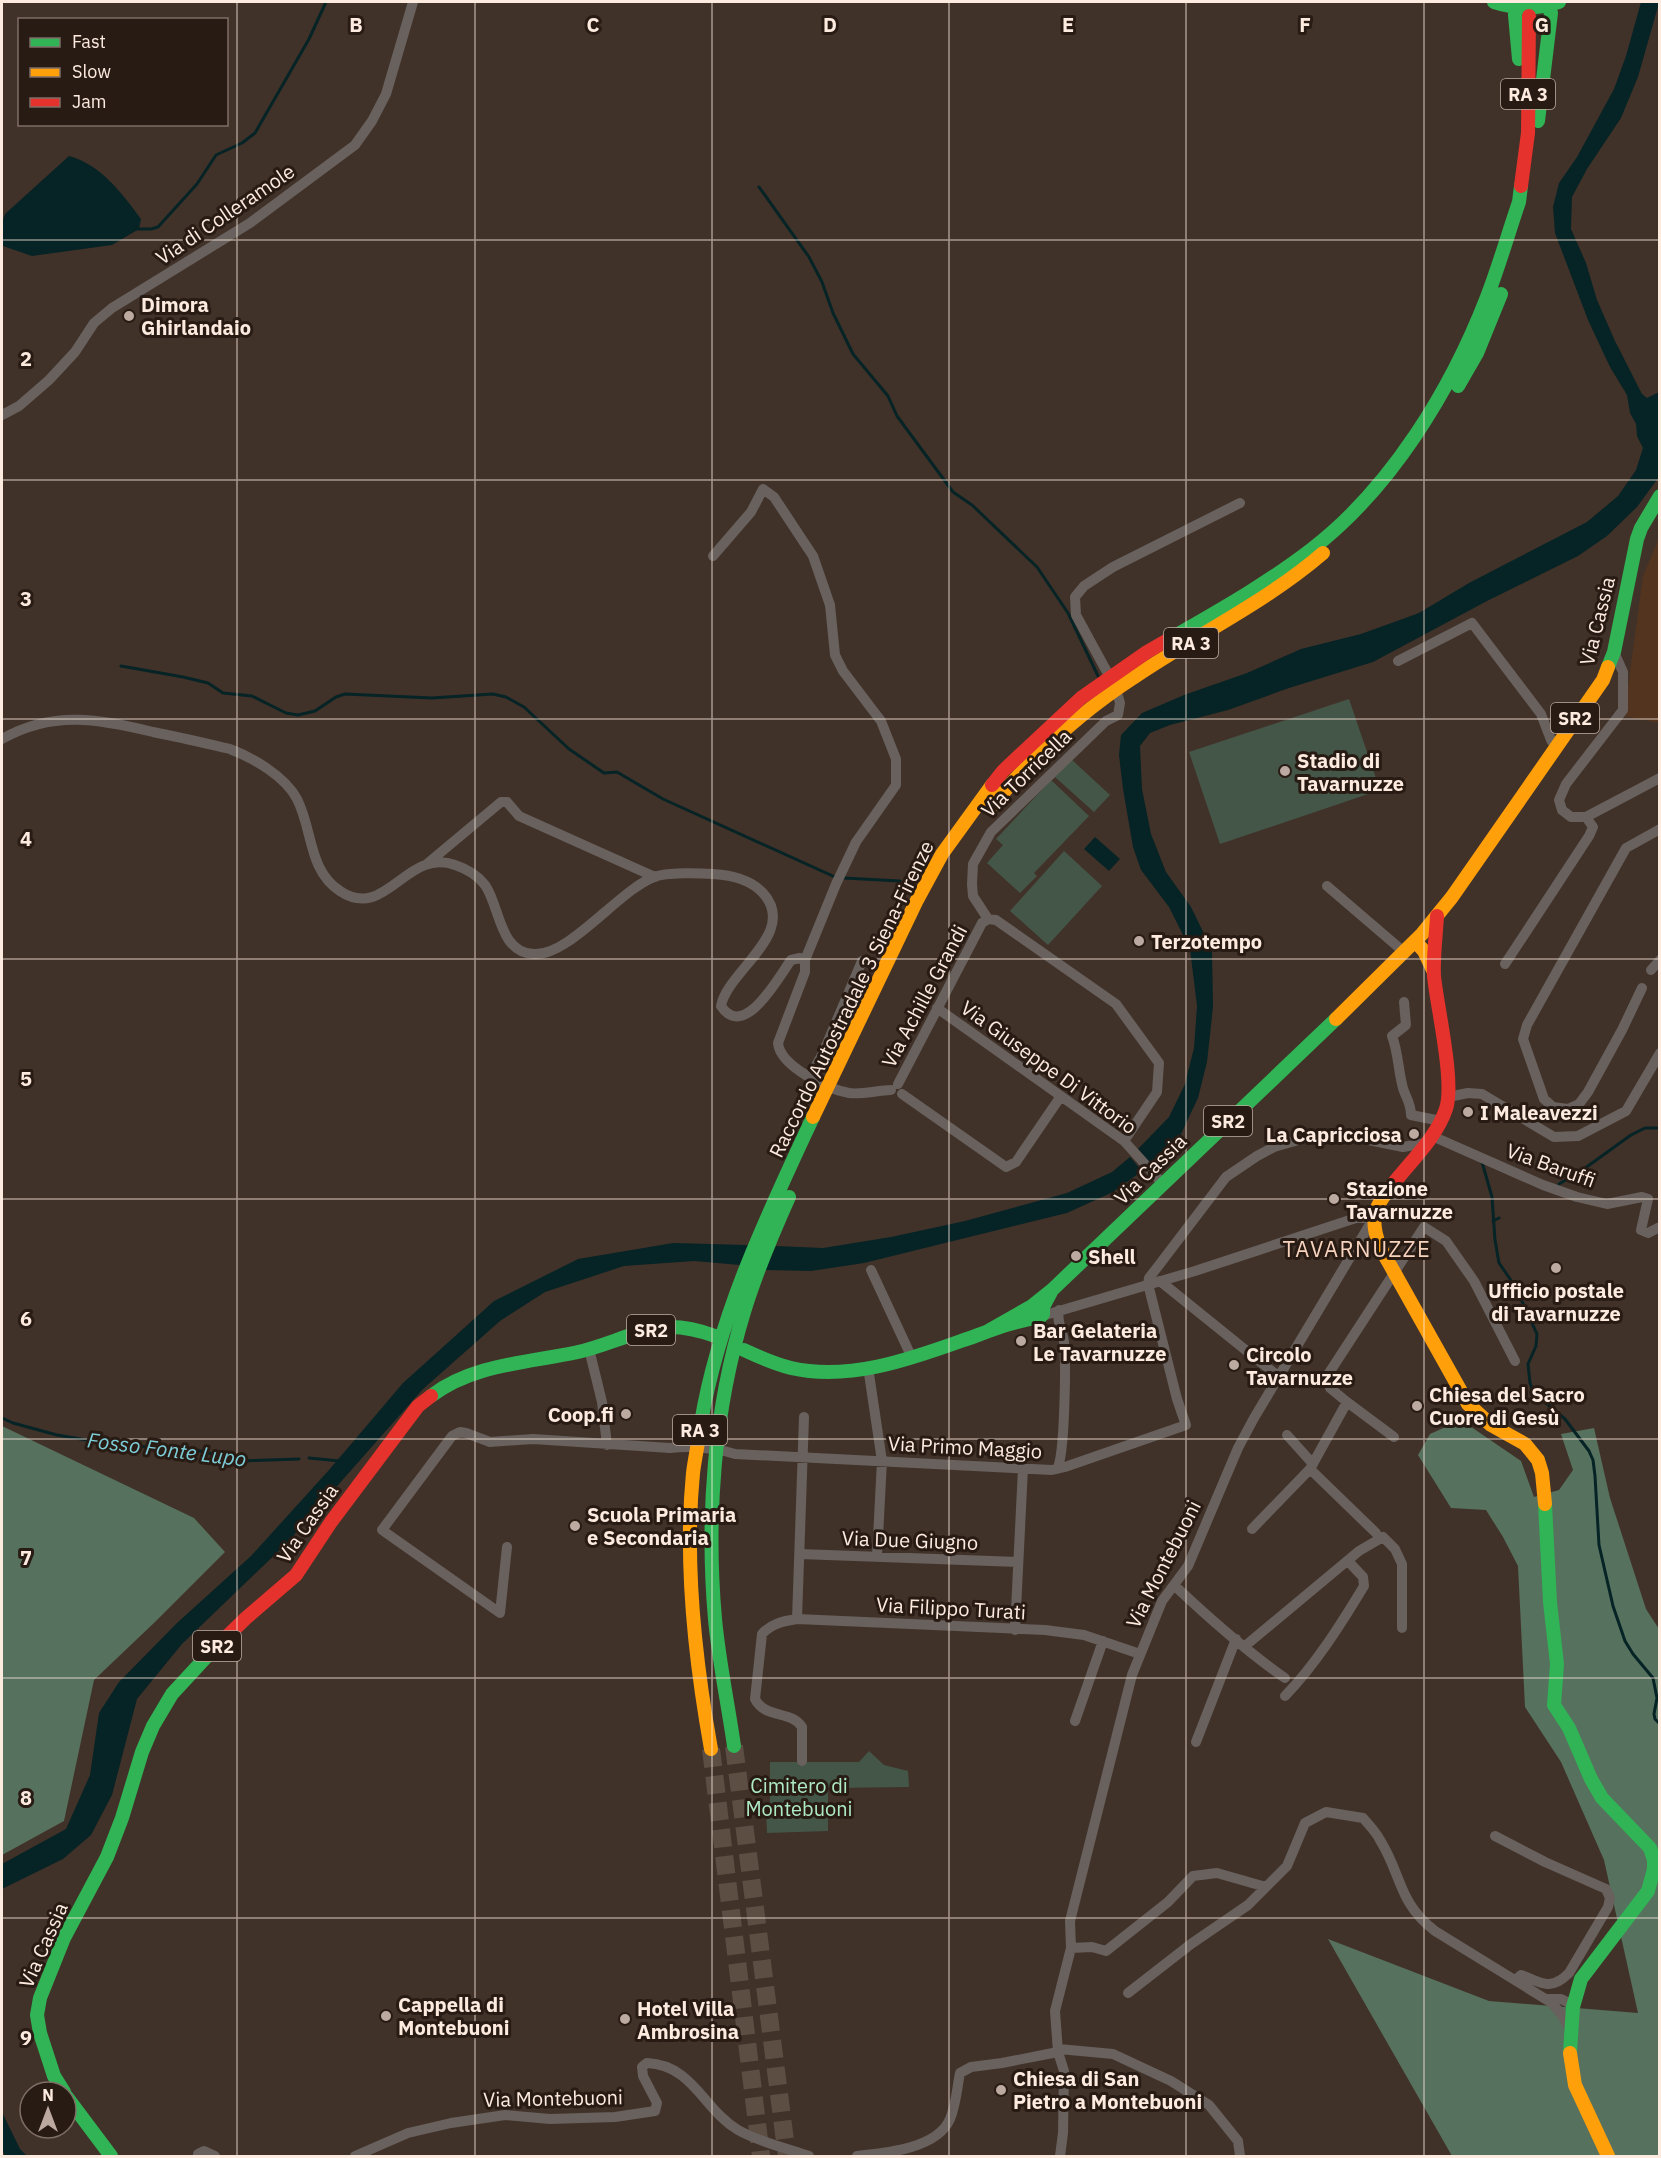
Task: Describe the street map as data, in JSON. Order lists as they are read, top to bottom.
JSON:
{
  "streets": {
    "main road": [
      "RA 3",
      "Via Cassia",
      "SR2",
      "Raccordo Autostradale 3 Siena-Firenze",
      "Via Montebuoni"
    ],
    "street": [
      "Via di Colleramole",
      "Via Torricella",
      "Via Achille Grandi",
      "Via Giuseppe Di Vittorio",
      "Via Baruffi",
      "Via Primo Maggio",
      "Via Due Giugno",
      "Via Filippo Turati"
    ]
  },
  "crossings": [
    ["Via Cassia", "Via Giuseppe Di Vittorio"],
    ["Via Torricella", "Via Achille Grandi"],
    ["Via Achille Grandi", "Via Giuseppe Di Vittorio"],
    ["Via Baruffi", "Via Montebuoni"],
    ["Via Montebuoni", "Via Filippo Turati"]
  ],
  "districts": ["TAVARNUZZE"],
  "water": ["Fosso Fonte Lupo"],
  "parks": ["Cimitero di Montebuoni"],
  "places": [
    "Dimora Ghirlandaio",
    "Stadio di Tavarnuzze",
    "Terzotempo",
    "I Maleavezzi",
    "La Capricciosa",
    "Stazione Tavarnuzze",
    "Shell",
    "Ufficio postale di Tavarnuzze",
    "Bar Gelateria Le Tavarnuzze",
    "Circolo Tavarnuzze",
    "Chiesa del Sacro Cuore di Gesù",
    "Coop.fi",
    "Scuola Primaria e Secondaria",
    "Cappella di Montebuoni",
    "Hotel Villa Ambrosina",
    "Chiesa di San Pietro a Montebuoni"
  ],
  "legend": ["Fast", "Slow", "Jam"],
  "north": "top",
  "grid": {
    "columns": [
      "B",
      "C",
      "D",
      "E",
      "F",
      "G"
    ],
    "rows": [
      "2",
      "3",
      "4",
      "5",
      "6",
      "7",
      "8",
      "9"
    ]
  }
}
